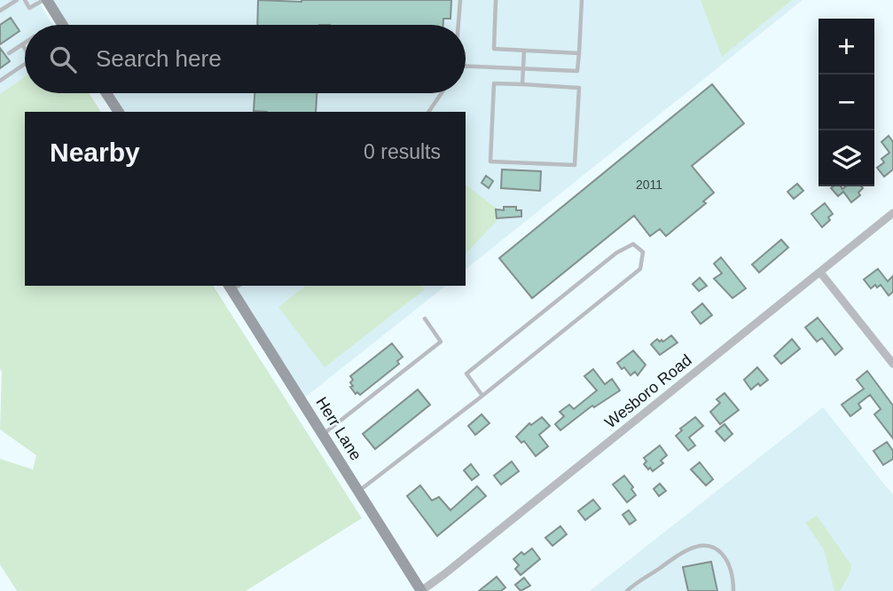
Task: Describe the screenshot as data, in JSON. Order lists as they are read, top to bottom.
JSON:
{
  "streets": {
    "main road": ["Herr Lane"],
    "street": ["Wesboro Road"]
  },
  "crossings": [
    ["Wesboro Road", "Herr Lane"]
  ],
  "house_numbers": ["2011"],
  "page": {
    "map_buttons": ["+", "−"],
    "search": "Search here",
    "heading": ["Nearby", "0 results"]
  }
}
